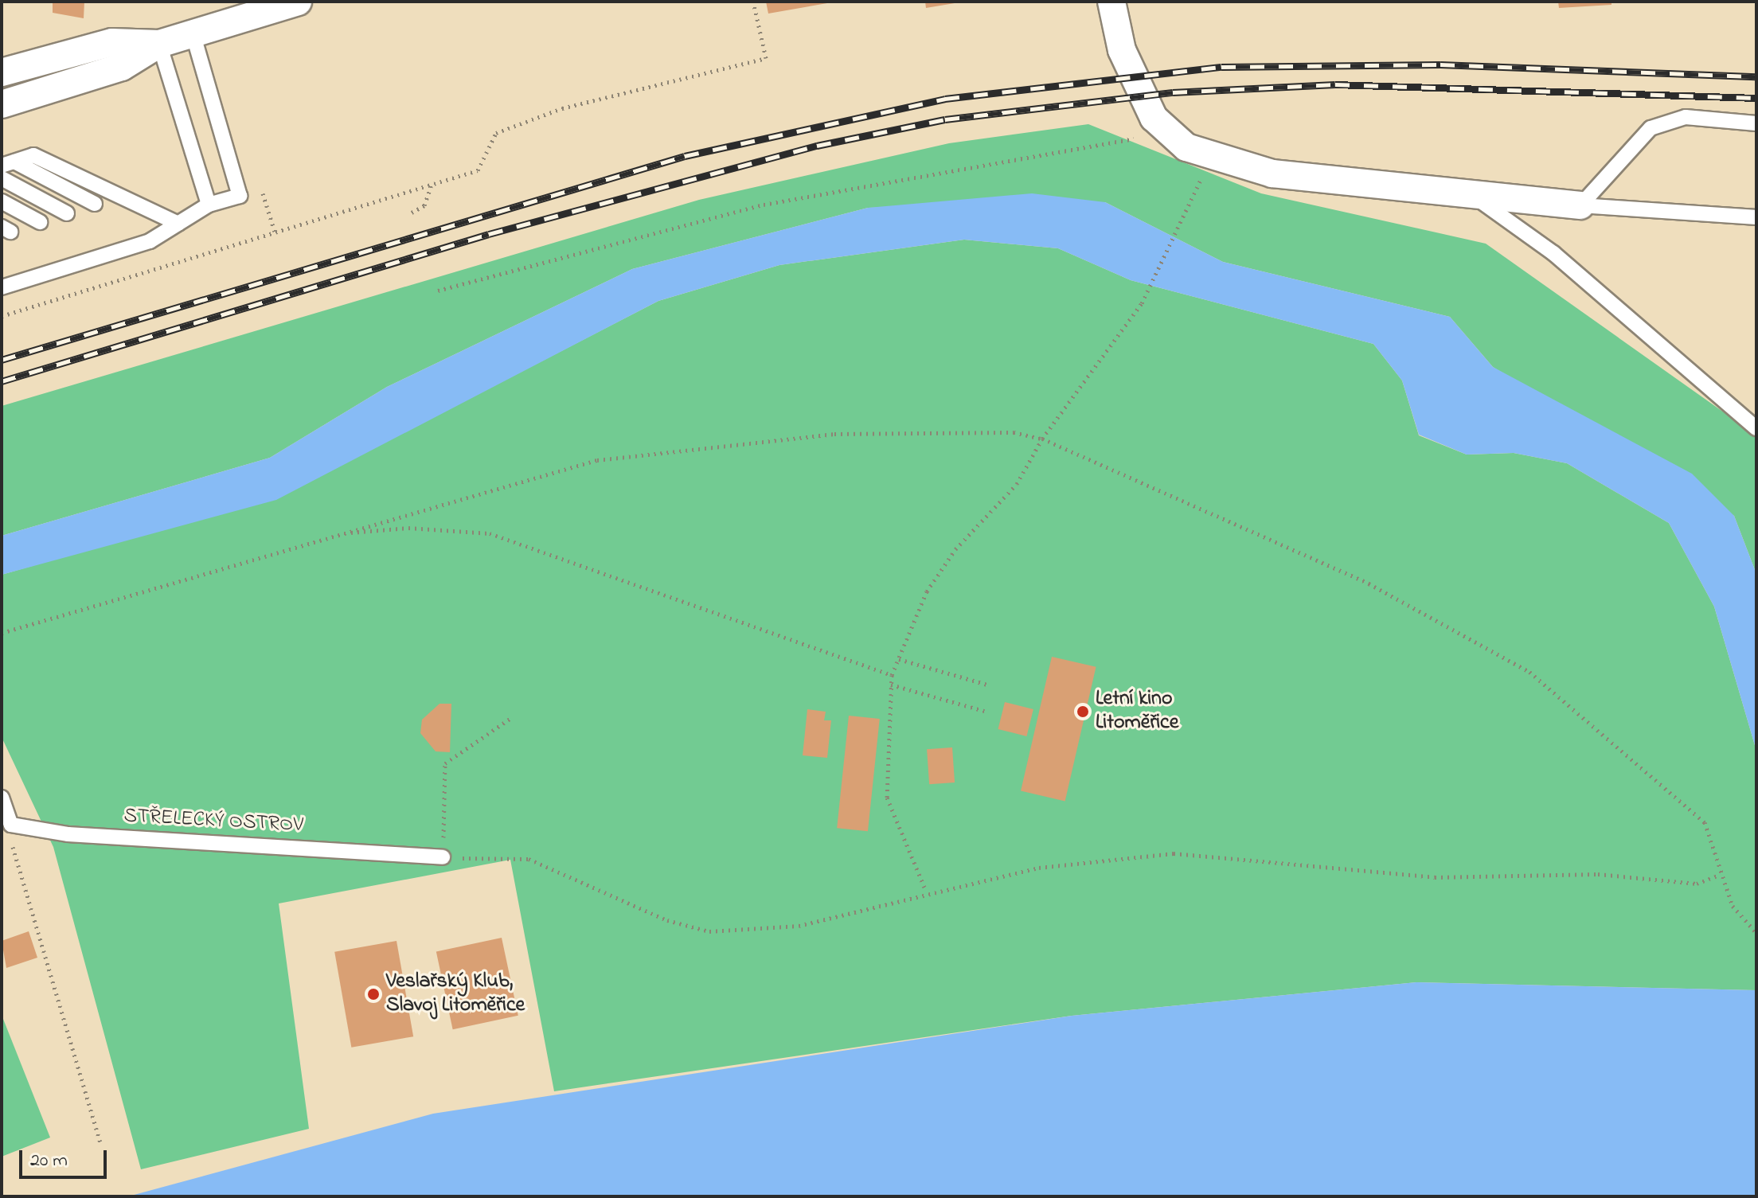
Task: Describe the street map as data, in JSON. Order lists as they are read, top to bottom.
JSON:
{
  "streets": {
    "lane": ["STŘELECKÝ OSTROV"]
  },
  "places": ["Letní kino Litoměřice", "Veslařský Klub, Slavoj Litoměřice"],
  "scale_bar": "20 m"
}
